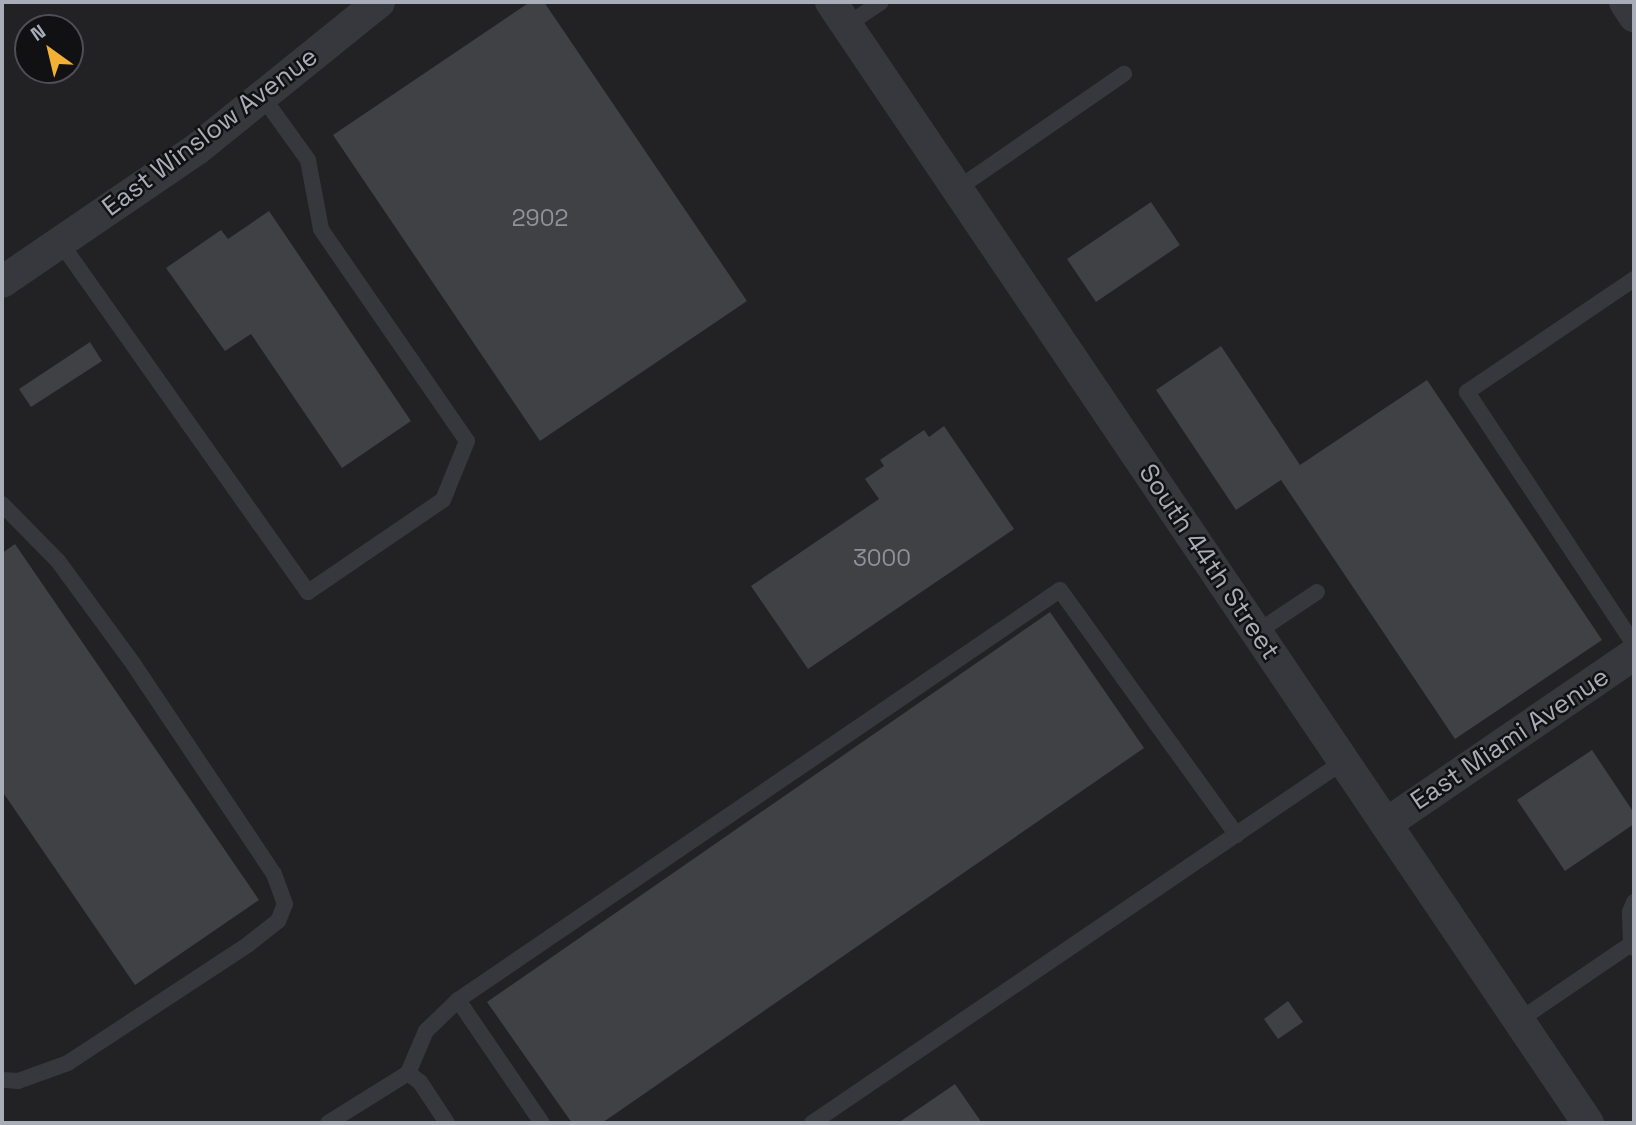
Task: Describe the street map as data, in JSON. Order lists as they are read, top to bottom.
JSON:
{
  "streets": {
    "street": ["East Winslow Avenue", "South 44th Street", "East Miami Avenue"]
  },
  "crossings": [
    ["South 44th Street", "East Miami Avenue"]
  ],
  "house_numbers": ["2902", "3000"],
  "north": "top left"
}
